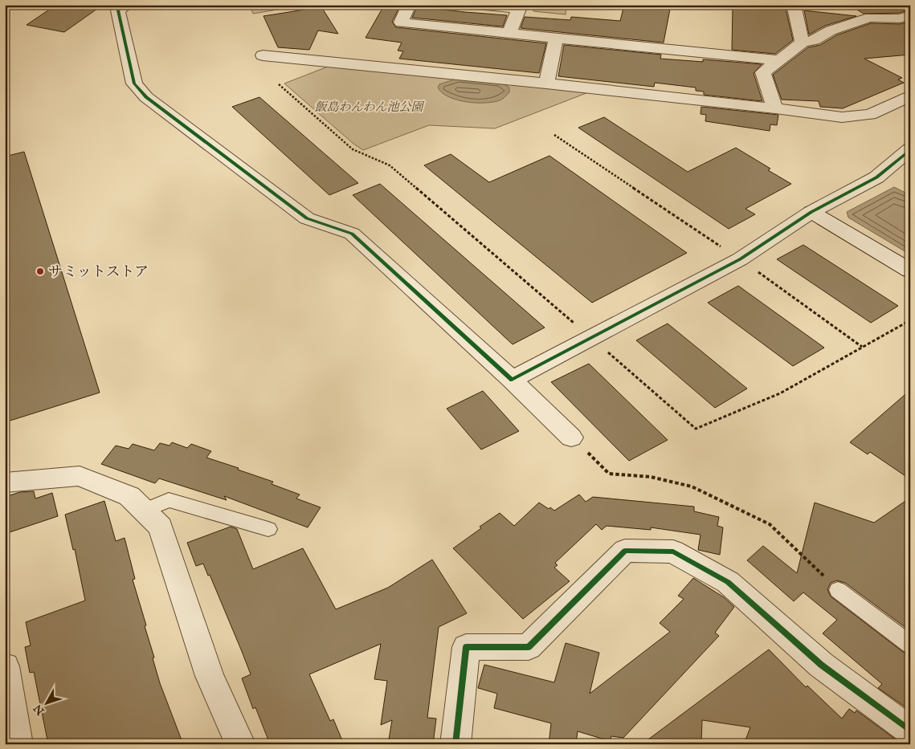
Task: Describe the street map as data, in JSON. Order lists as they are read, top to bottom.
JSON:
{
  "parks": ["飯島わんわん池公園"],
  "places": ["サミットストア"],
  "north": "bottom left"
}
